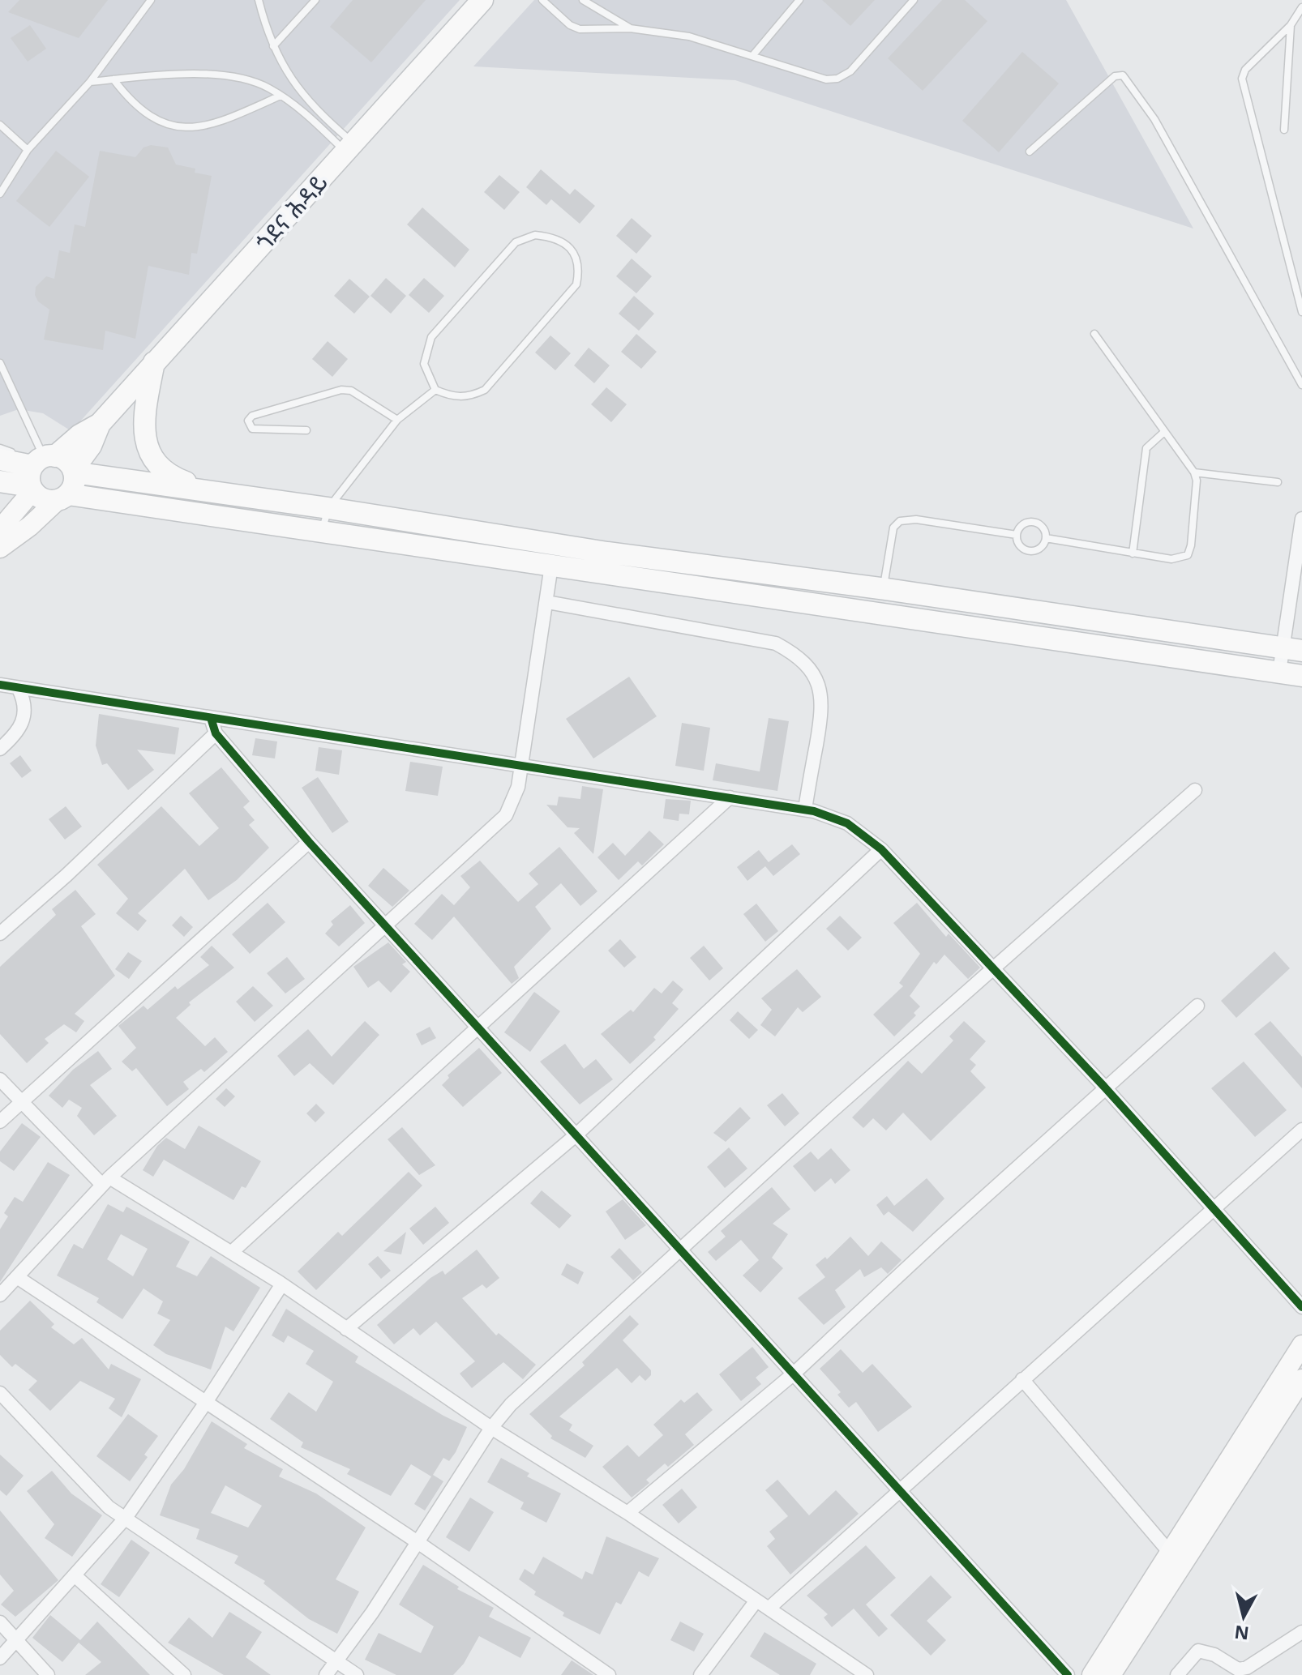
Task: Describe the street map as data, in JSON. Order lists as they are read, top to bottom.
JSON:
{
  "streets": {
    "main road": ["ጎደና ሕዳይ"]
  },
  "north": "bottom"
}
